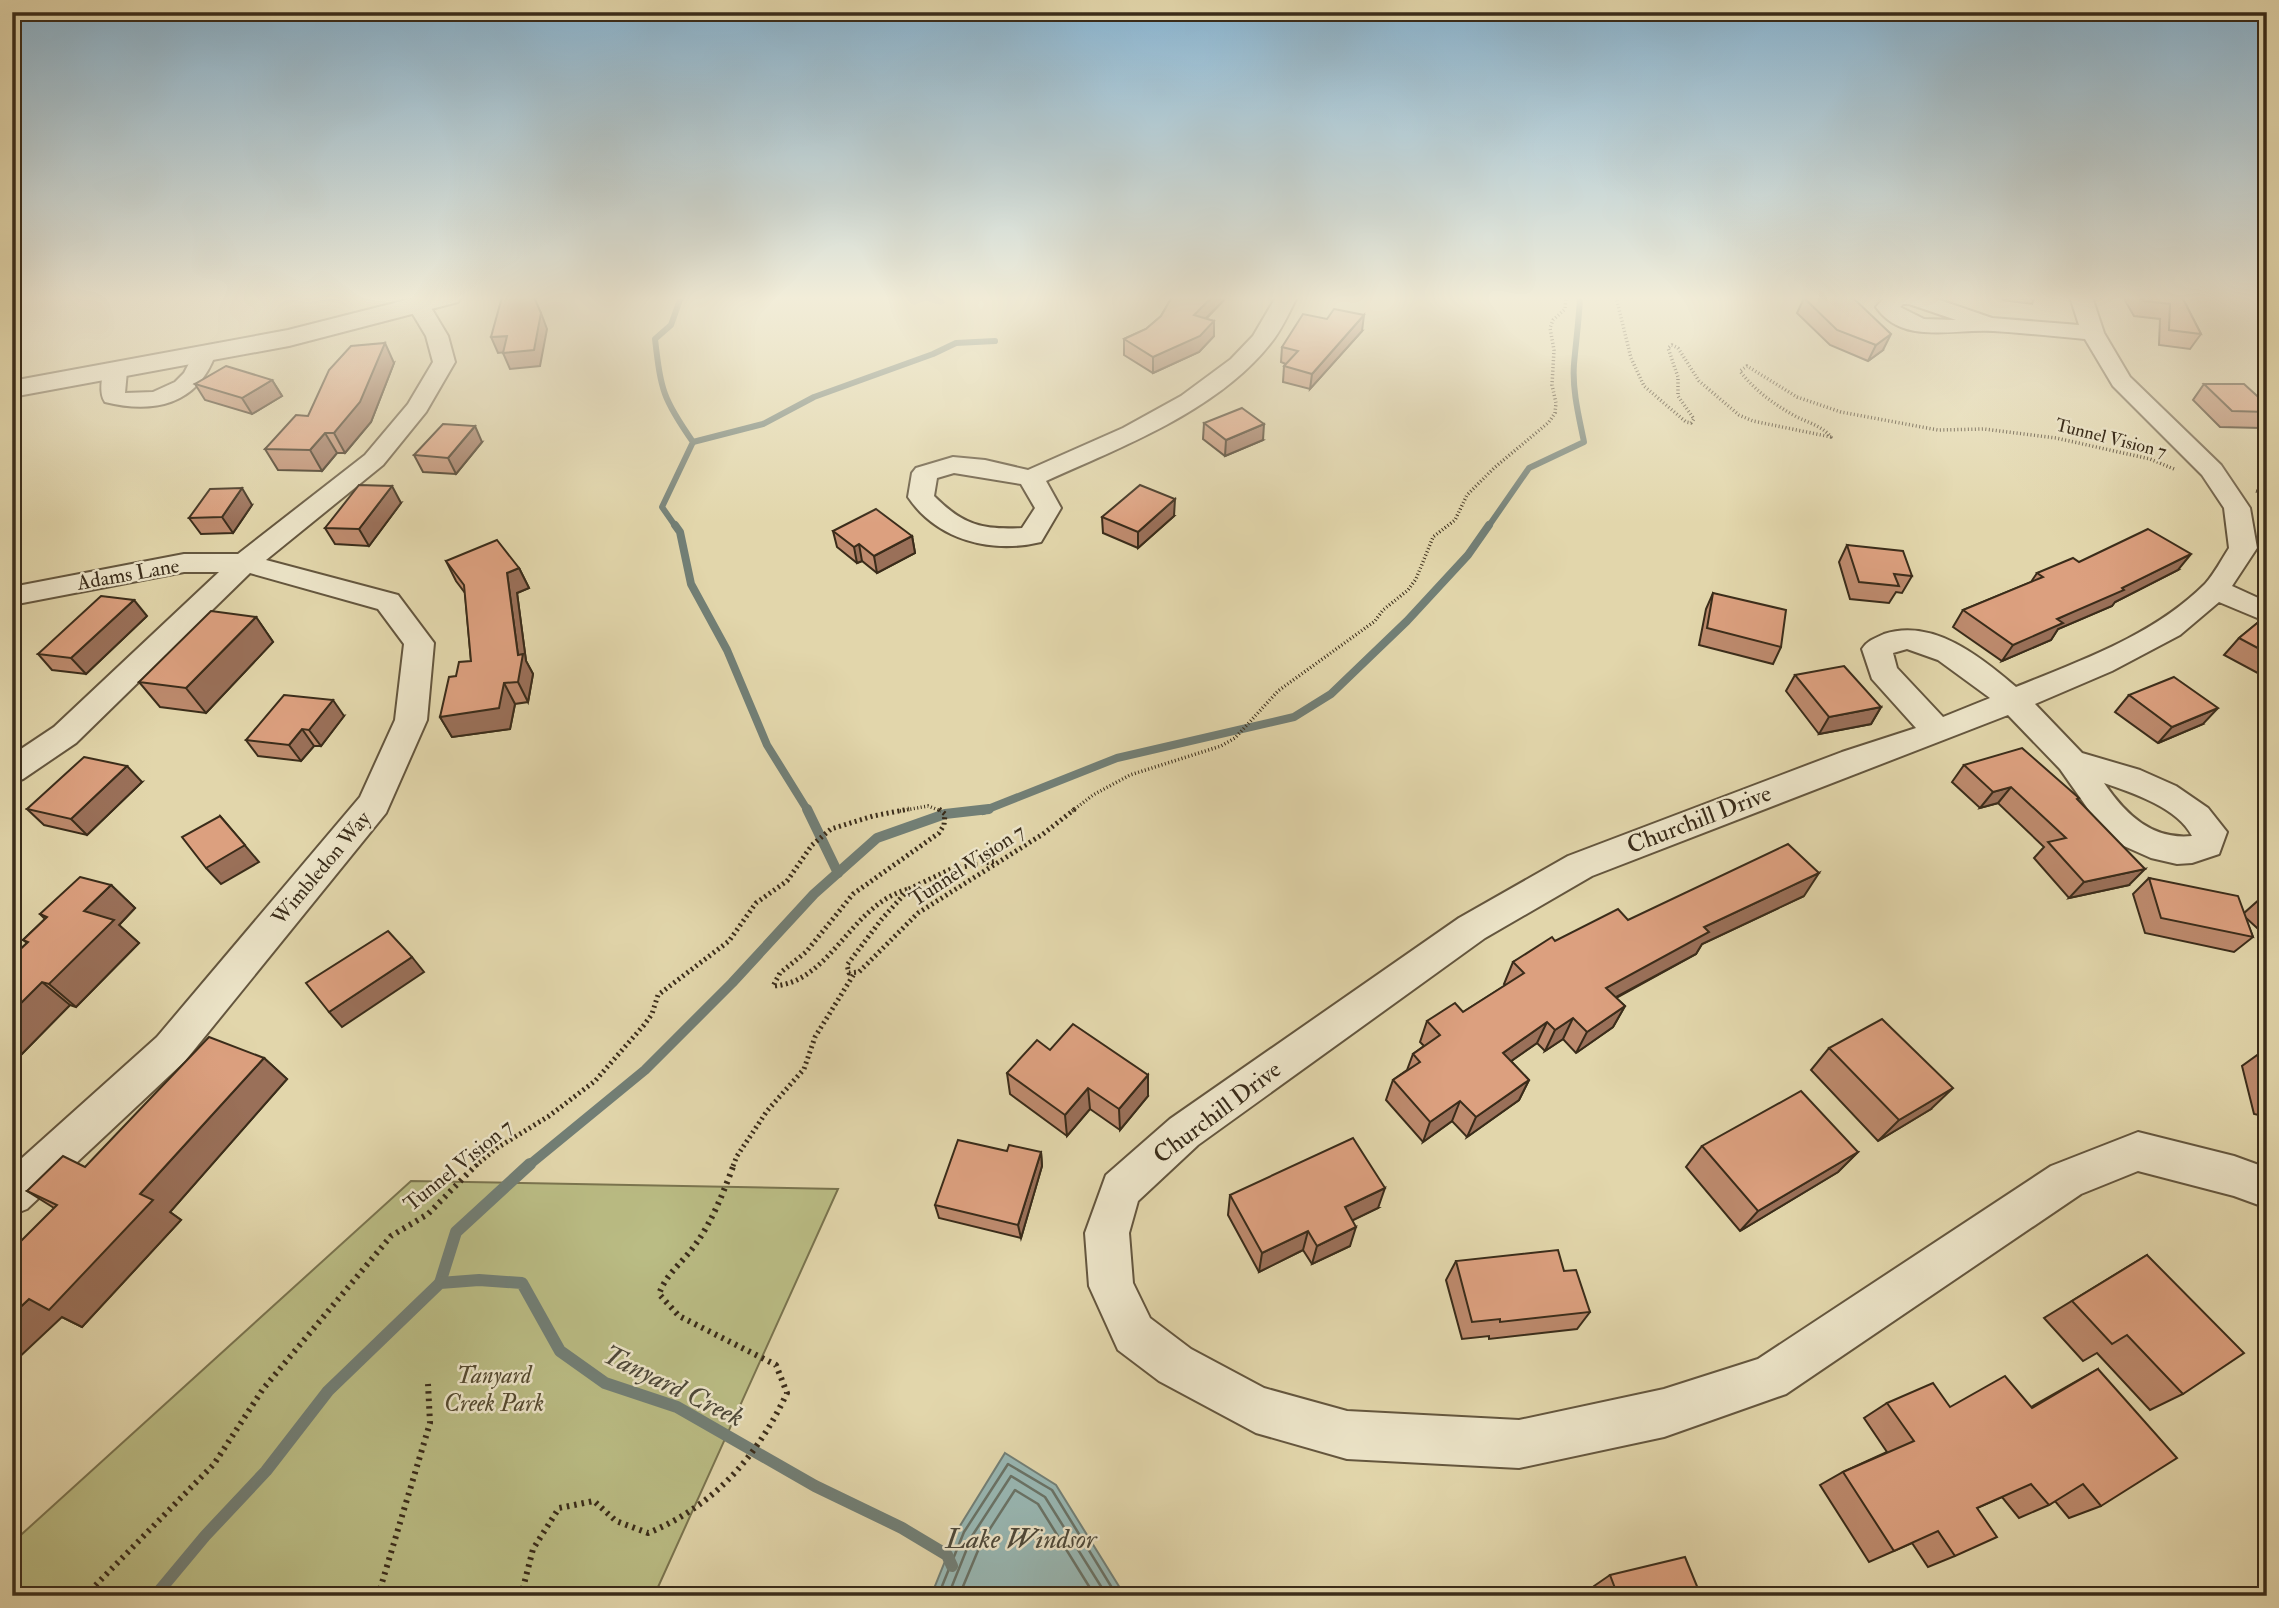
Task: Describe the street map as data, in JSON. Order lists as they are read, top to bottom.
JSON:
{
  "streets": {
    "street": ["Adams Lane", "Churchill Drive", "Wimbledon Way"],
    "path": ["Tunnel Vision 7"]
  },
  "crossings": [
    ["Adams Lane", "Wimbledon Way"]
  ],
  "water": ["Tanyard Creek", "Lake Windsor"],
  "parks": ["Tanyard Creek Park"]
}
